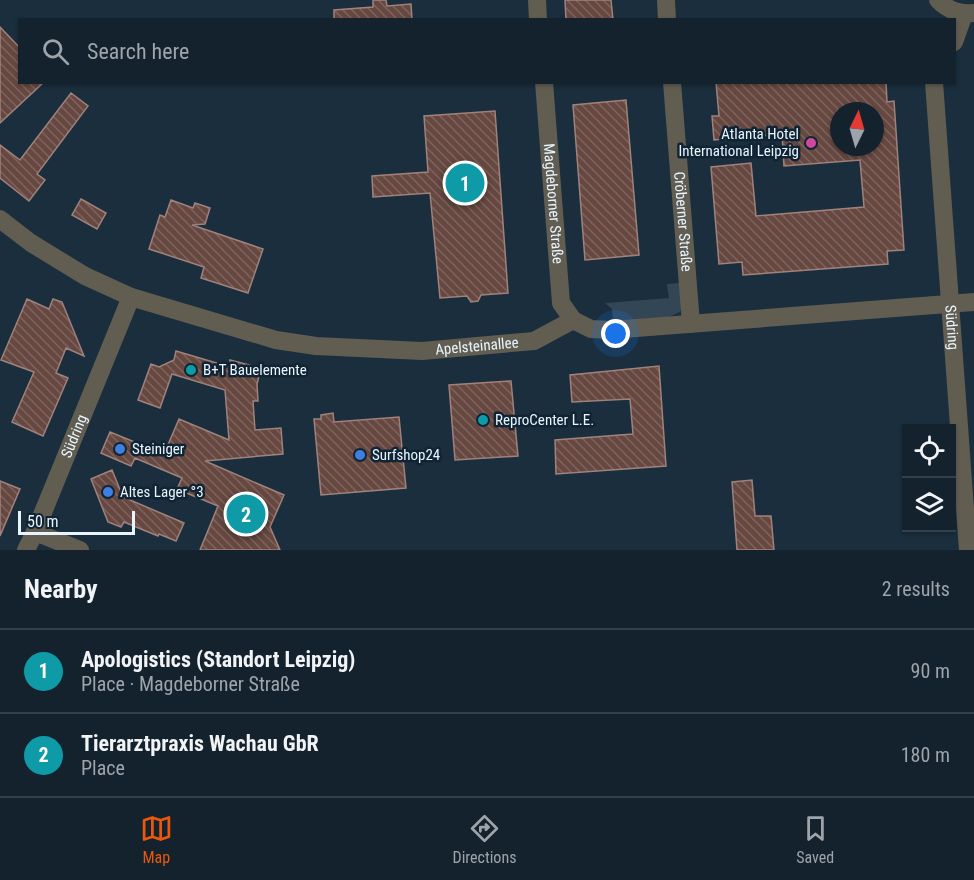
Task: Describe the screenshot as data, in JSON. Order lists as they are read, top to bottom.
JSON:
{
  "streets": {
    "street": [
      "Magdeborner Straße",
      "Cröberner Straße",
      "Südring",
      "Apelsteinallee"
    ]
  },
  "crossings": [
    ["Magdeborner Straße", "Apelsteinallee"],
    ["Südring", "Apelsteinallee"]
  ],
  "places": [
    "Atlanta Hotel International Leipzig",
    "B+T Bauelemente",
    "ReproCenter L.E.",
    "Steiniger",
    "Surfshop24",
    "Altes Lager °3"
  ],
  "scale_bar": "50 m",
  "north": "top",
  "page": {
    "search": "Search here",
    "pins": ["1", "2"],
    "scale": "50 m",
    "heading": ["Nearby", "2 results"],
    "list": [
      {
        "mark": "1",
        "name": "Apologistics (Standort Leipzig)",
        "note": "Place · Magdeborner Straße",
        "value": "90 m"
      },
      {
        "mark": "2",
        "name": "Tierarztpraxis Wachau GbR",
        "note": "Place",
        "value": "180 m"
      }
    ],
    "nav": ["Map", "Directions", "Saved"]
  }
}
